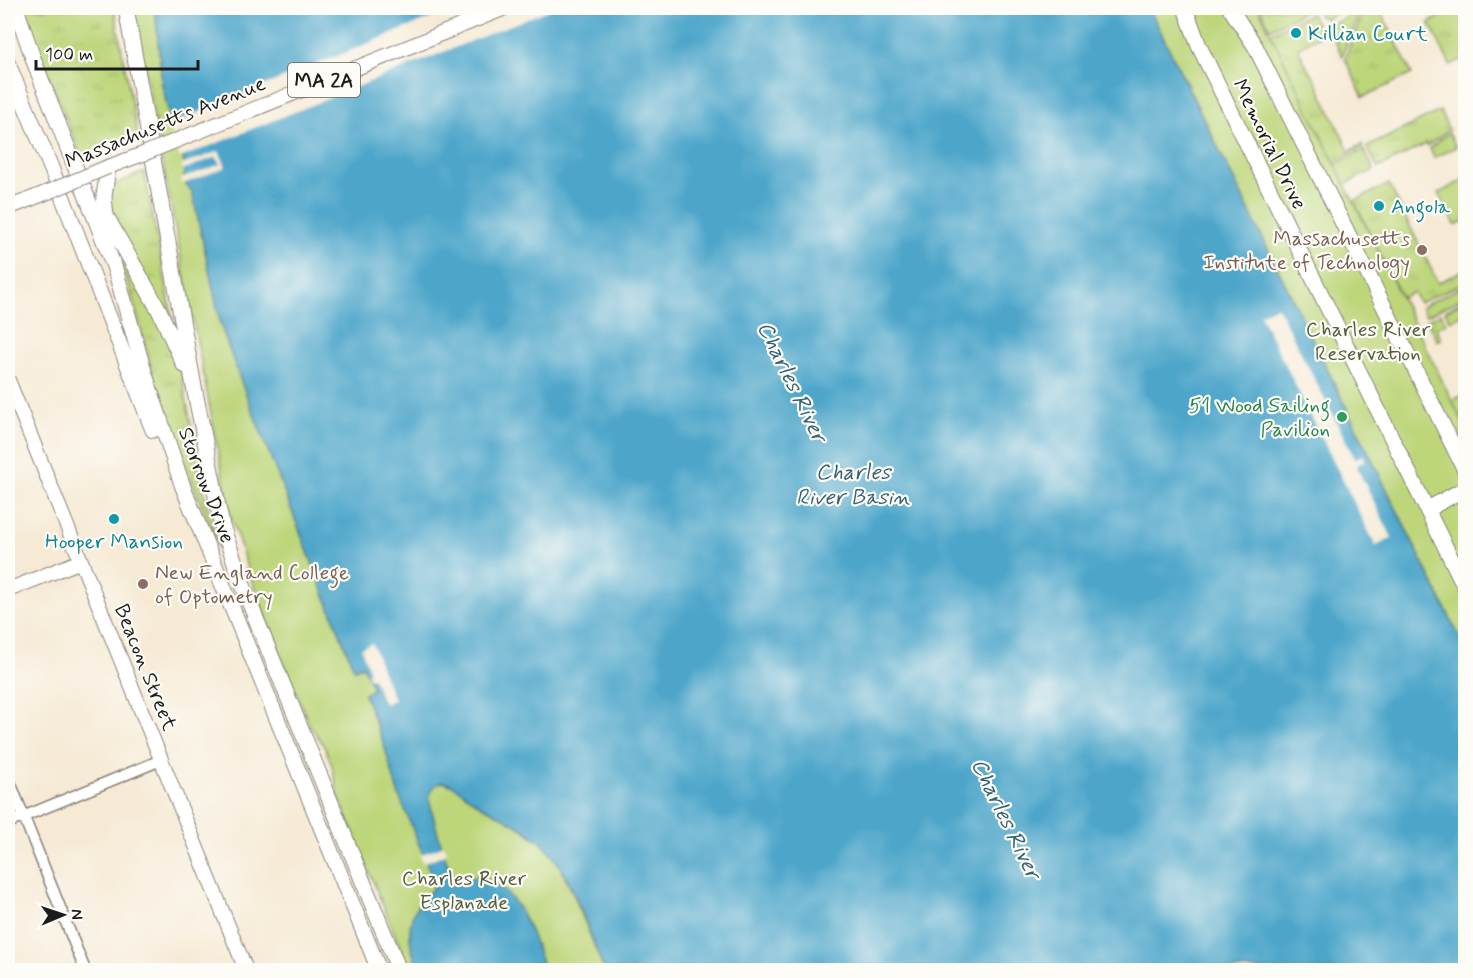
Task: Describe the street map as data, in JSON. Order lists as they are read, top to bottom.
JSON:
{
  "streets": {
    "highway": ["Memorial Drive", "Storrow Drive"],
    "main road": ["MA 2A", "Massachusetts Avenue", "Beacon Street"]
  },
  "water": ["Charles River", "Charles River Basin"],
  "parks": ["Charles River Reservation", "Charles River Esplanade"],
  "places": [
    "Killian Court",
    "Angola",
    "Massachusetts Institute of Technology",
    "51 Wood Sailing Pavilion",
    "Hooper Mansion",
    "New England College of Optometry"
  ],
  "scale_bar": "100 m",
  "north": "right"
}
